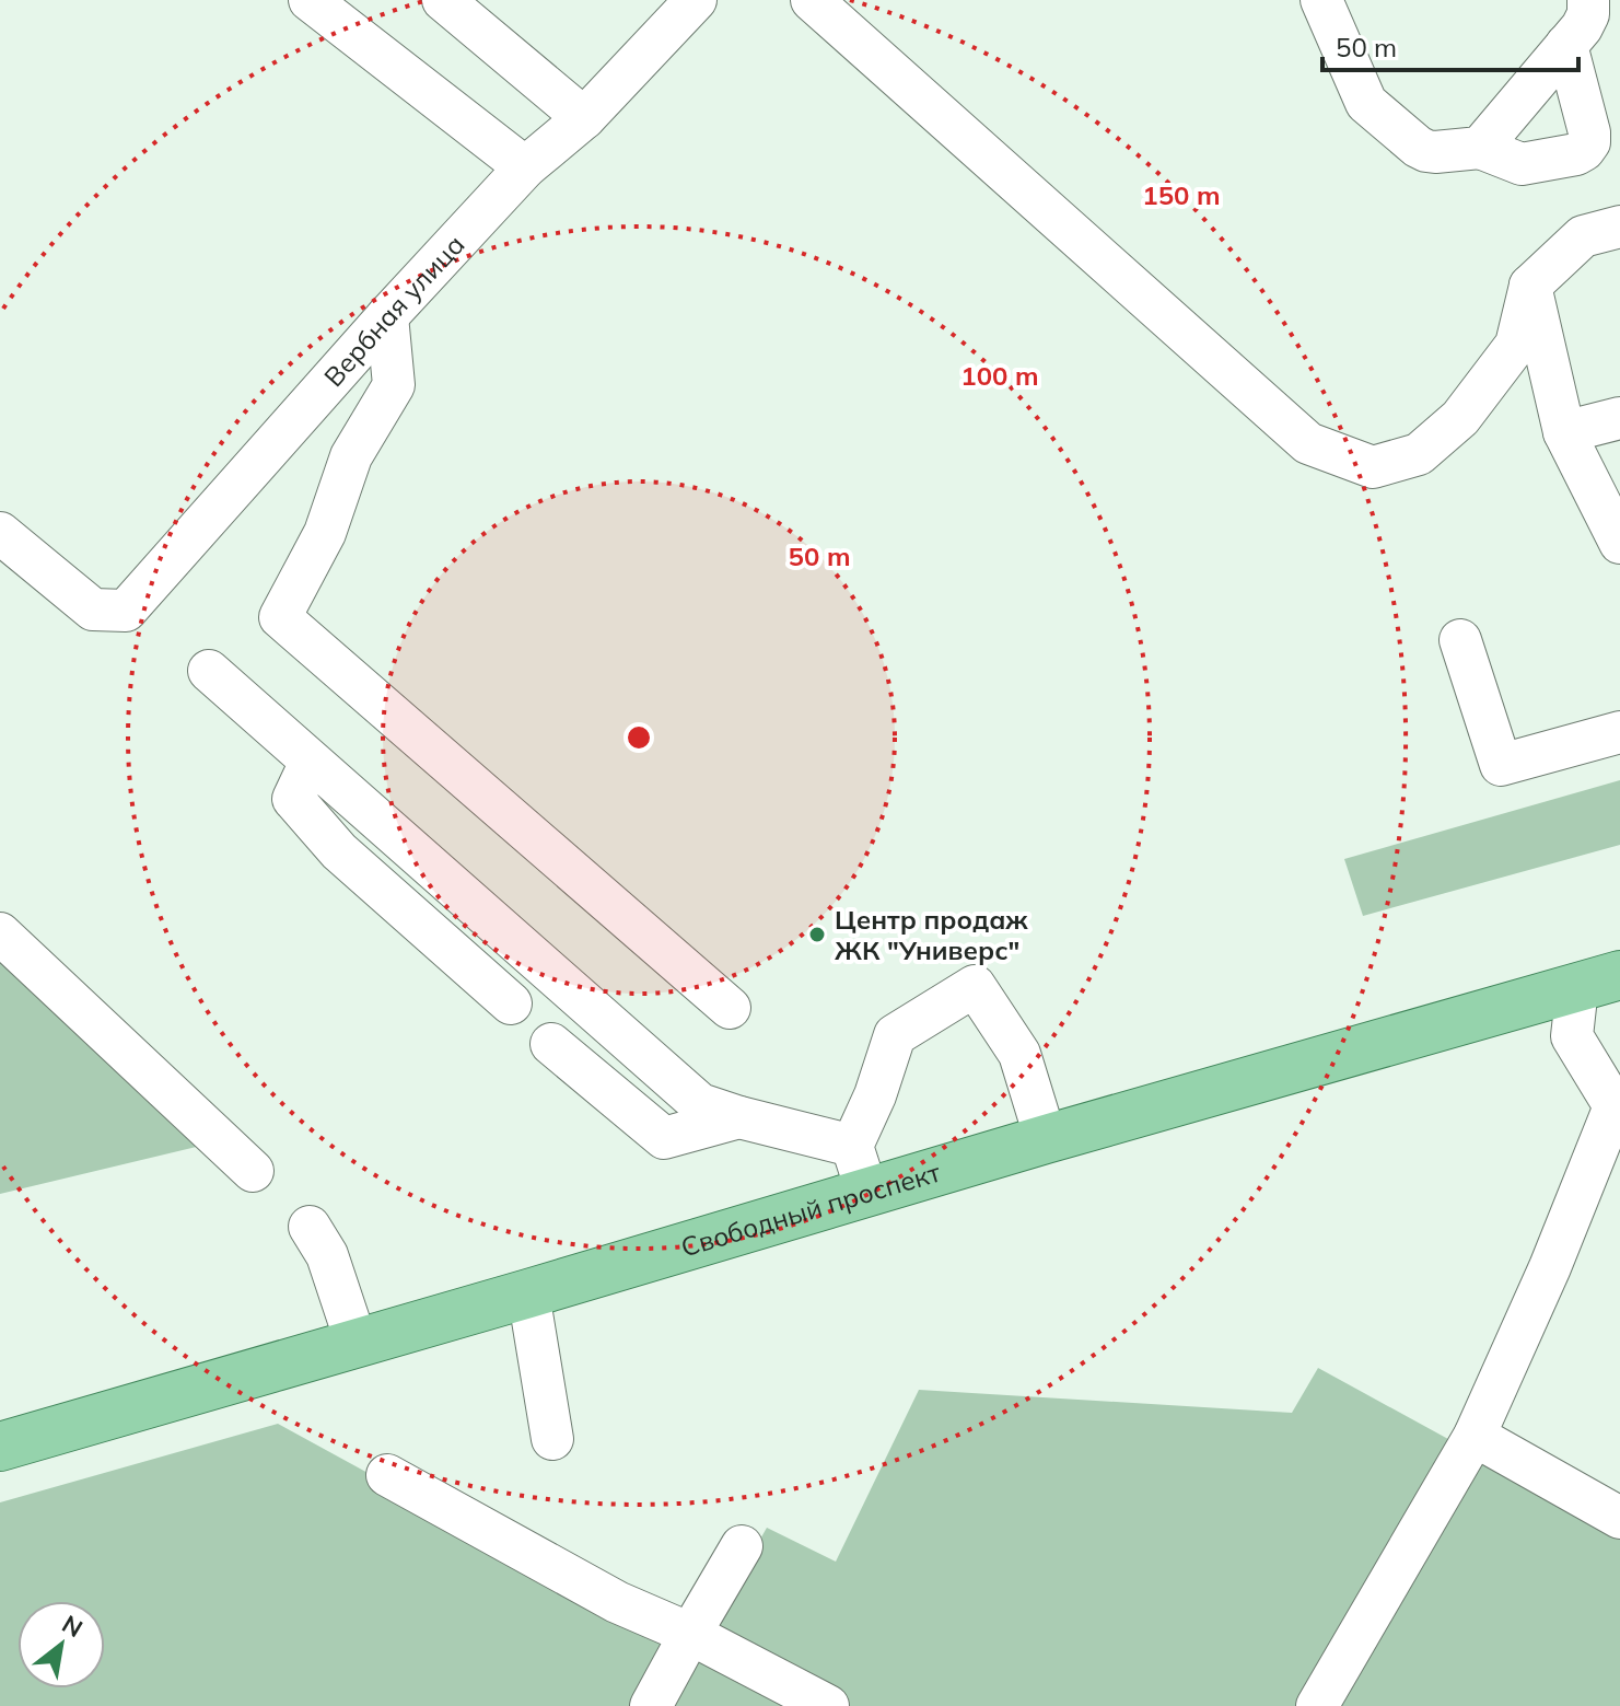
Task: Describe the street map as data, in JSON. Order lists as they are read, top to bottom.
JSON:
{
  "streets": {
    "main road": ["Свободный проспект"],
    "street": ["Вербная улица"]
  },
  "places": ["Центр продаж ЖК \"Универс\""],
  "scale_bar": "50 m",
  "north": "top right",
  "rings": ["150 m", "100 m", "50 m"]
}
